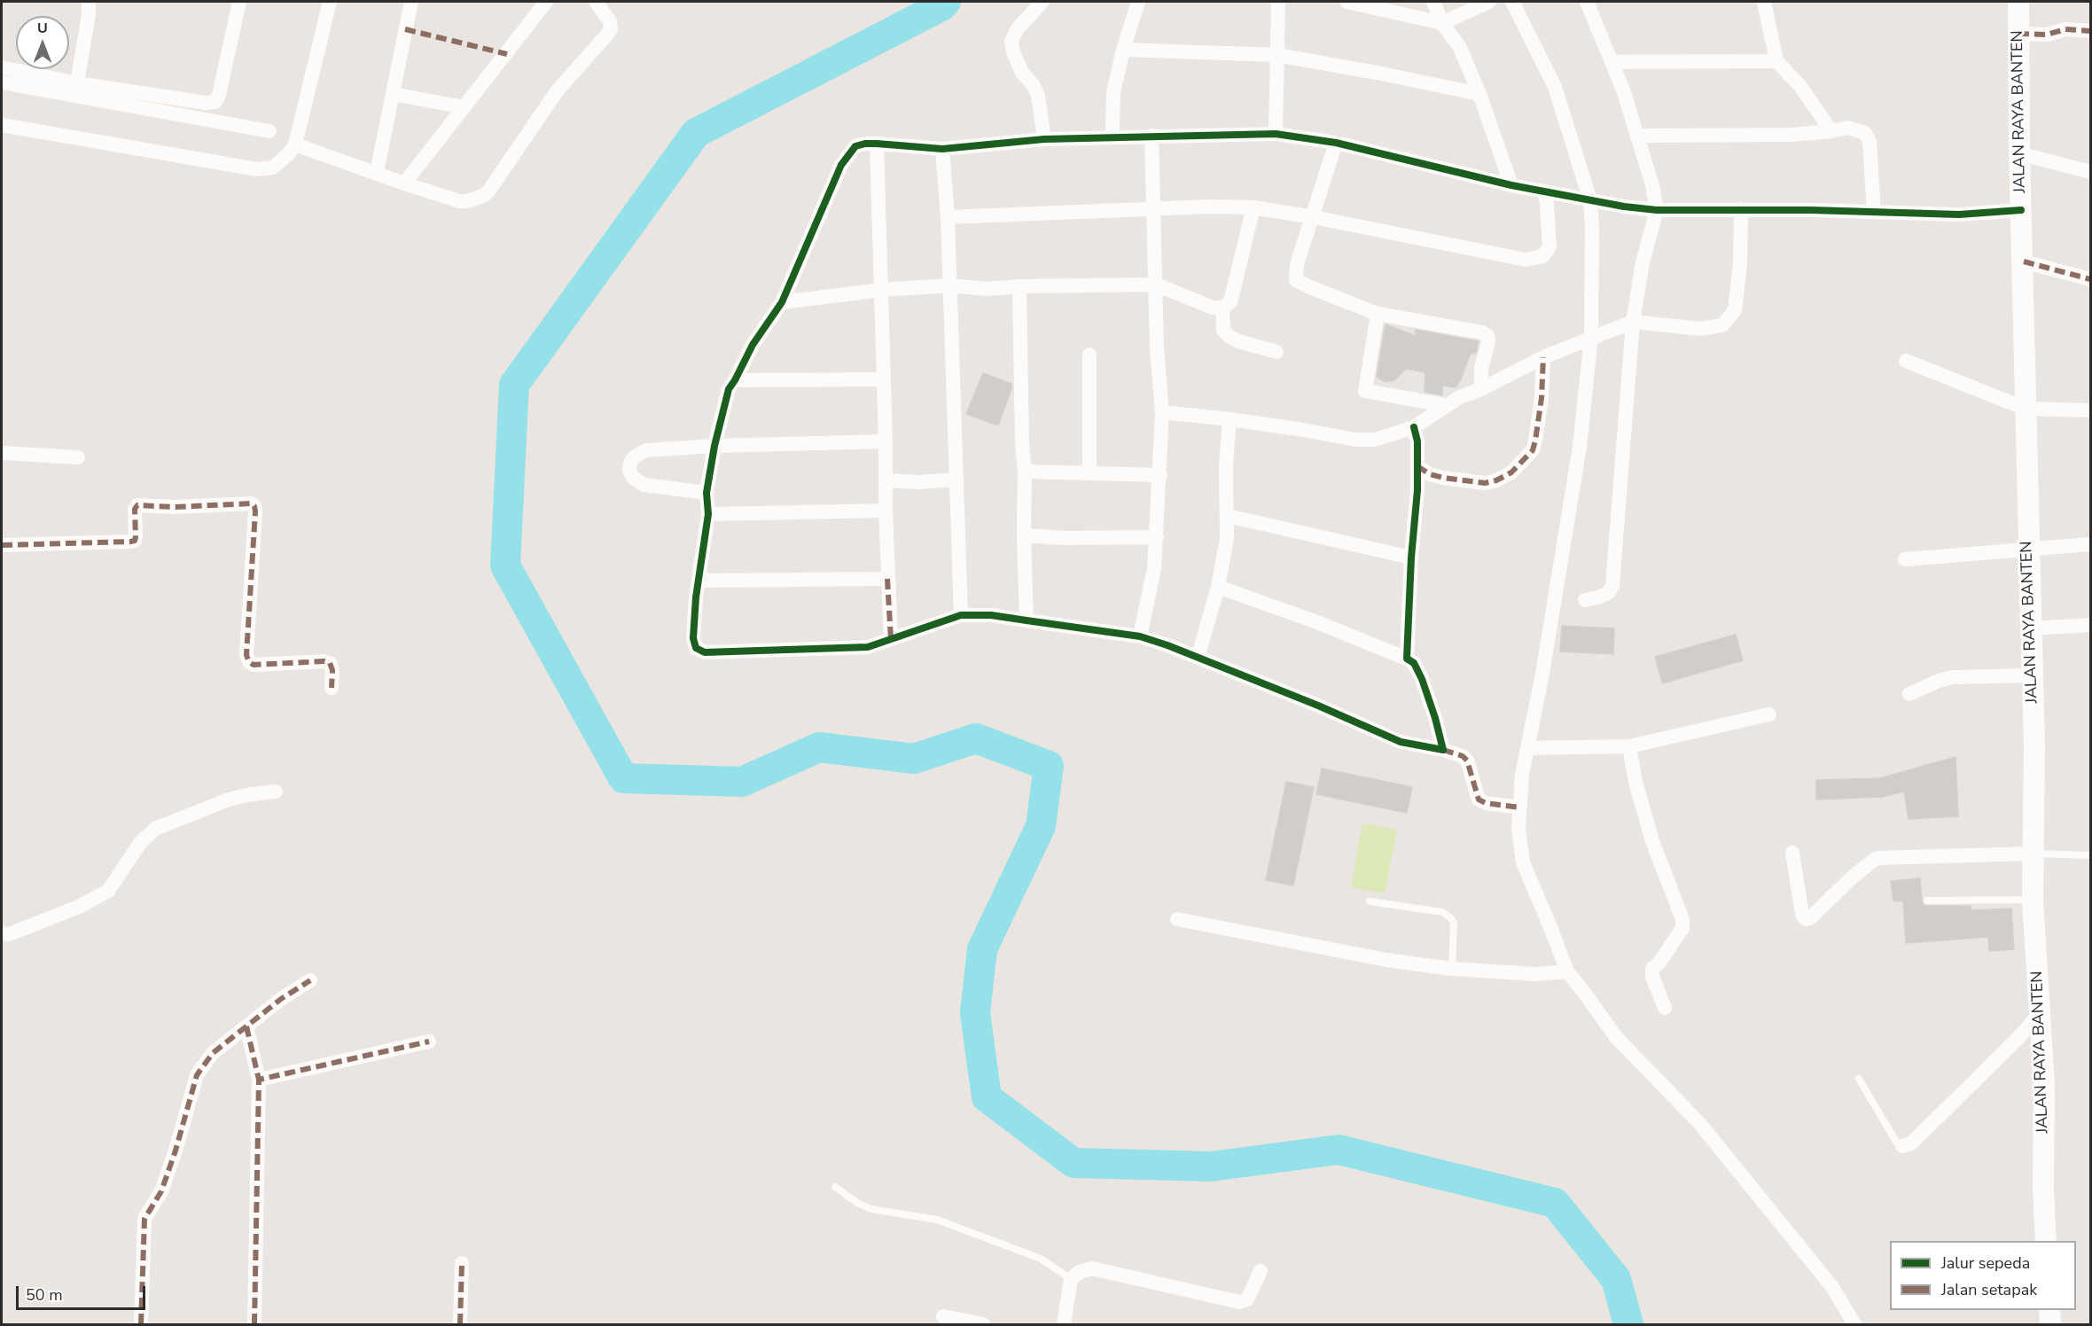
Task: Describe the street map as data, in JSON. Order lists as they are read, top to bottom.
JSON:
{
  "streets": {
    "main road": ["JALAN RAYA BANTEN"]
  },
  "legend": ["Jalur sepeda", "Jalan setapak"],
  "scale_bar": "50 m",
  "north": "top"
}
